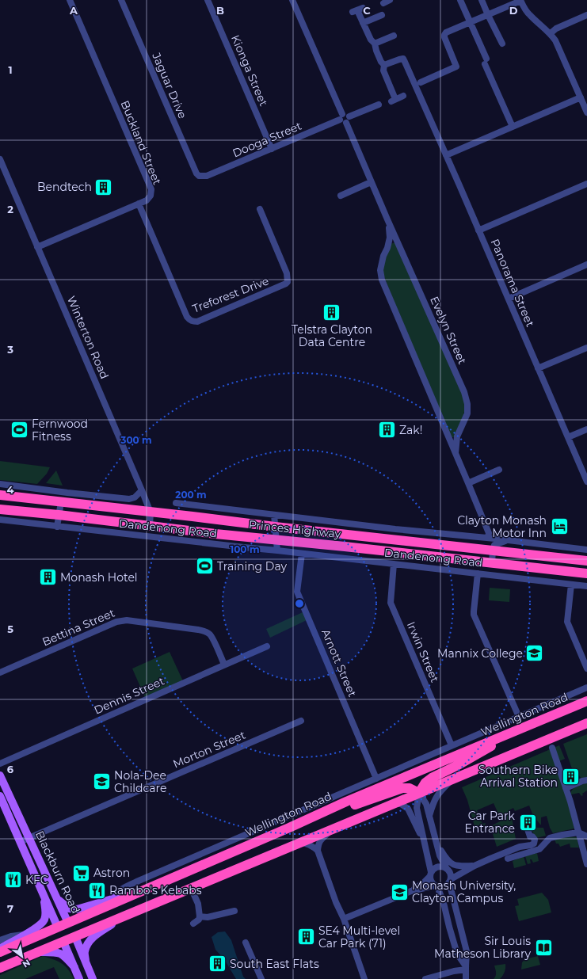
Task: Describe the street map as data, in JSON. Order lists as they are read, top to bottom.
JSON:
{
  "streets": {
    "highway": ["Princes Highway", "Wellington Road", "Blackburn Road"],
    "street": [
      "Kionga Street",
      "Jaguar Drive",
      "Dooga Street",
      "Buckland Street",
      "Panorama Street",
      "Treforest Drive",
      "Evelyn Street",
      "Winterton Road",
      "Dandenong Road",
      "Bettina Street",
      "Irwin Street",
      "Arnott Street",
      "Dennis Street",
      "Morton Street"
    ]
  },
  "crossings": [
    ["Kionga Street", "Dooga Street"],
    ["Jaguar Drive", "Dooga Street"],
    ["Dooga Street", "Evelyn Street"],
    ["Buckland Street", "Treforest Drive"],
    ["Buckland Street", "Winterton Road"],
    ["Winterton Road", "Princes Highway"],
    ["Dandenong Road", "Princes Highway"],
    ["Dandenong Road", "Irwin Street"],
    ["Dandenong Road", "Arnott Street"],
    ["Bettina Street", "Dennis Street"],
    ["Wellington Road", "Blackburn Road"],
    ["Morton Street", "Blackburn Road"]
  ],
  "places": {
    "building": [
      "Bendtech",
      "Telstra Clayton Data Centre",
      "Zak!",
      "Monash Hotel",
      "Southern Bike Arrival Station",
      "Car Park Entrance",
      "SE4 Multi-level Car Park (71)",
      "South East Flats"
    ],
    "sports": ["Fernwood Fitness", "Training Day"],
    "hotel": ["Clayton Monash Motor Inn"],
    "school or university": ["Mannix College", "Nola-Dee Childcare", "Monash University, Clayton Campus"],
    "supermarket": ["Astron"],
    "restaurant": ["KFC", "Rambo's Kebabs"],
    "library": ["Sir Louis Matheson Library"]
  },
  "north": "bottom right",
  "grid": {
    "columns": [
      "A",
      "B",
      "C",
      "D"
    ],
    "rows": [
      "1",
      "2",
      "3",
      "4",
      "5",
      "6",
      "7"
    ]
  },
  "rings": ["300 m", "200 m", "100 m"]
}
